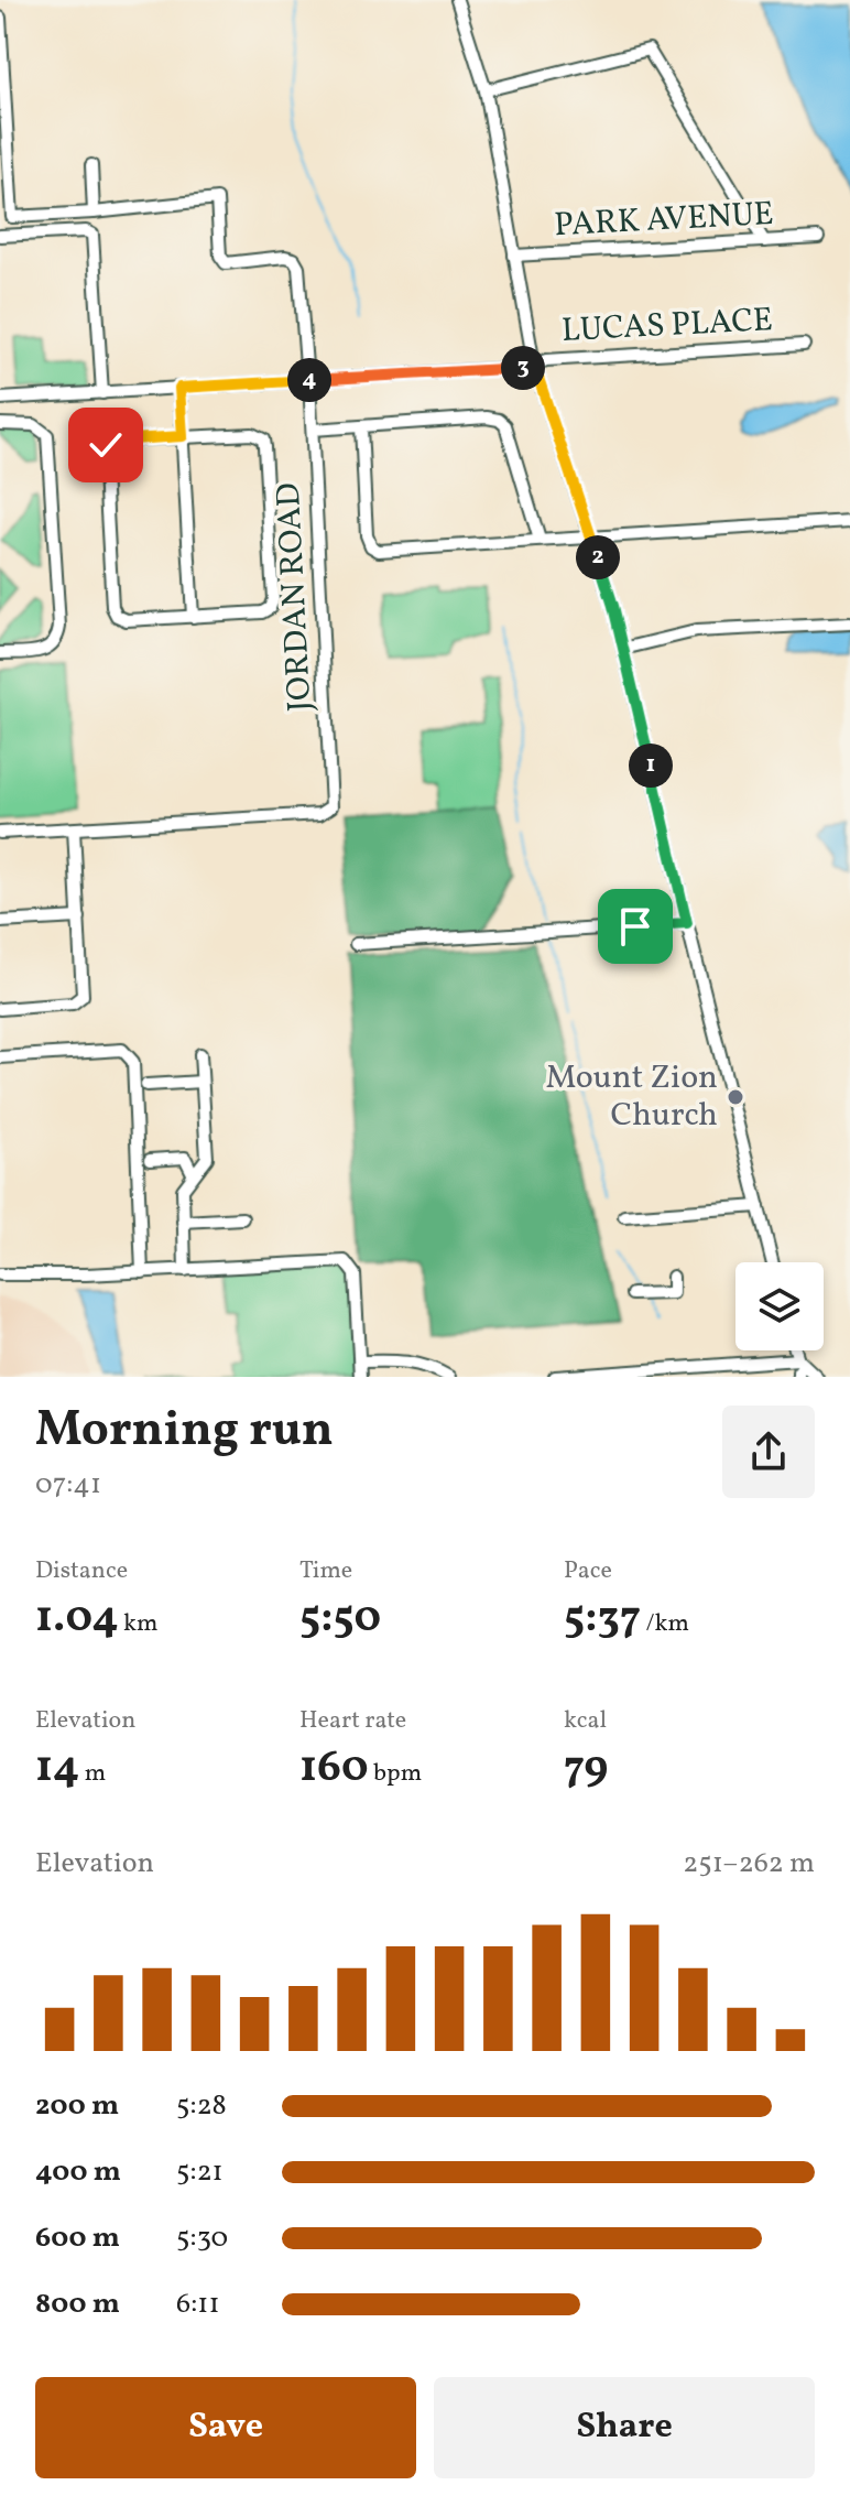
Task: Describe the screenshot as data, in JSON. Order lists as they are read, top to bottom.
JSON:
{
  "streets": {
    "street": ["PARK AVENUE", "LUCAS PLACE", "JORDAN ROAD"]
  },
  "crossings": [
    ["LUCAS PLACE", "JORDAN ROAD"]
  ],
  "places": ["Mount Zion Church"],
  "page": {
    "pins": [
      "3",
      "4",
      "2",
      "1"
    ],
    "heading": ["Morning run", "07:41"],
    "stats": [
      ["Distance", "1.04 km"],
      ["Time", "5:50"],
      ["Pace", "5:37 /km"],
      ["Elevation", "14 m"],
      ["Heart rate", "160 bpm"],
      ["kcal", "79"]
    ],
    "chart": ["Elevation", "251–262 m"],
    "list": [
      {
        "name": "200 m",
        "note": "5:28"
      },
      {
        "name": "400 m",
        "note": "5:21"
      },
      {
        "name": "600 m",
        "note": "5:30"
      },
      {
        "name": "800 m",
        "note": "6:11"
      }
    ],
    "buttons": ["Save", "Share"]
  }
}
